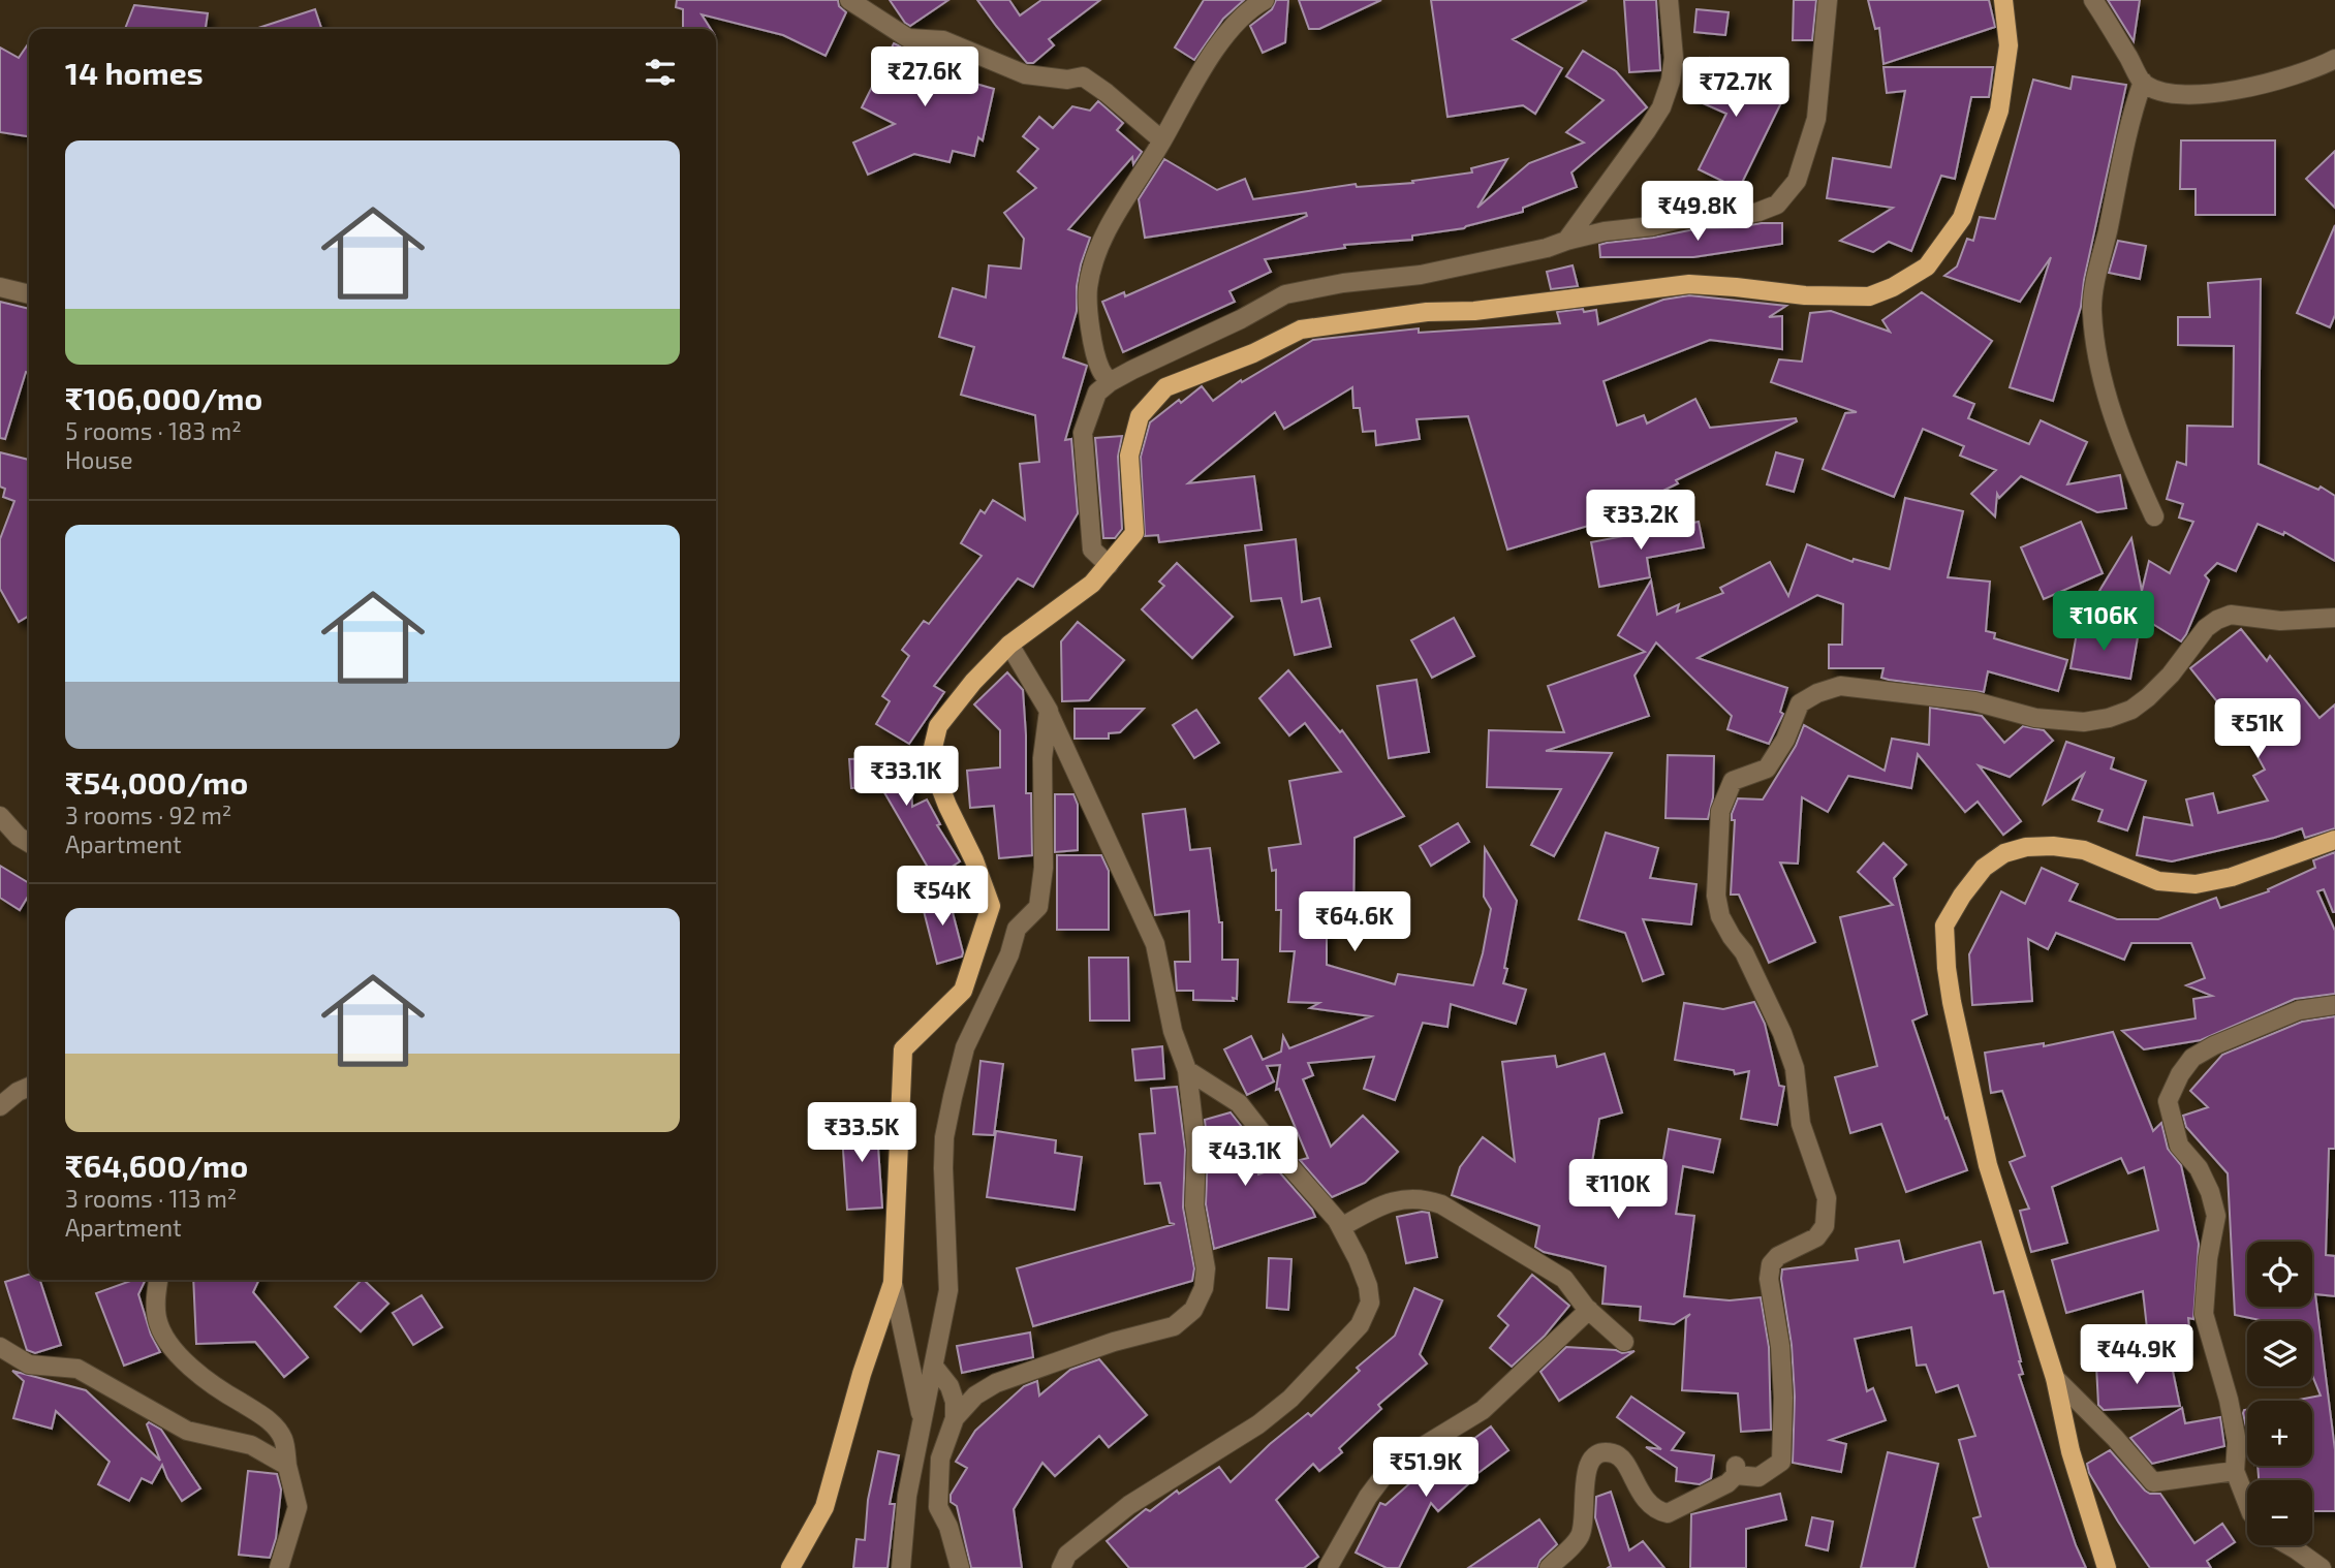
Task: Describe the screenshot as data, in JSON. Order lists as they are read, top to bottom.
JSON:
{
  "page": {
    "heading": "14 homes",
    "price": [
      "₹27.6K",
      "₹72.7K",
      "₹49.8K",
      "₹33.2K",
      "₹106K",
      "₹51K",
      "₹33.1K",
      "₹54K",
      "₹64.6K",
      "₹33.5K",
      "₹43.1K",
      "₹110K",
      "₹44.9K",
      "₹51.9K"
    ],
    "list": [
      {
        "name": "₹106,000/mo",
        "note": "5 rooms · 183 m² · House"
      },
      {
        "name": "₹54,000/mo",
        "note": "3 rooms · 92 m² · Apartment"
      },
      {
        "name": "₹64,600/mo",
        "note": "3 rooms · 113 m² · Apartment"
      }
    ],
    "map_buttons": ["+", "−"]
  }
}
